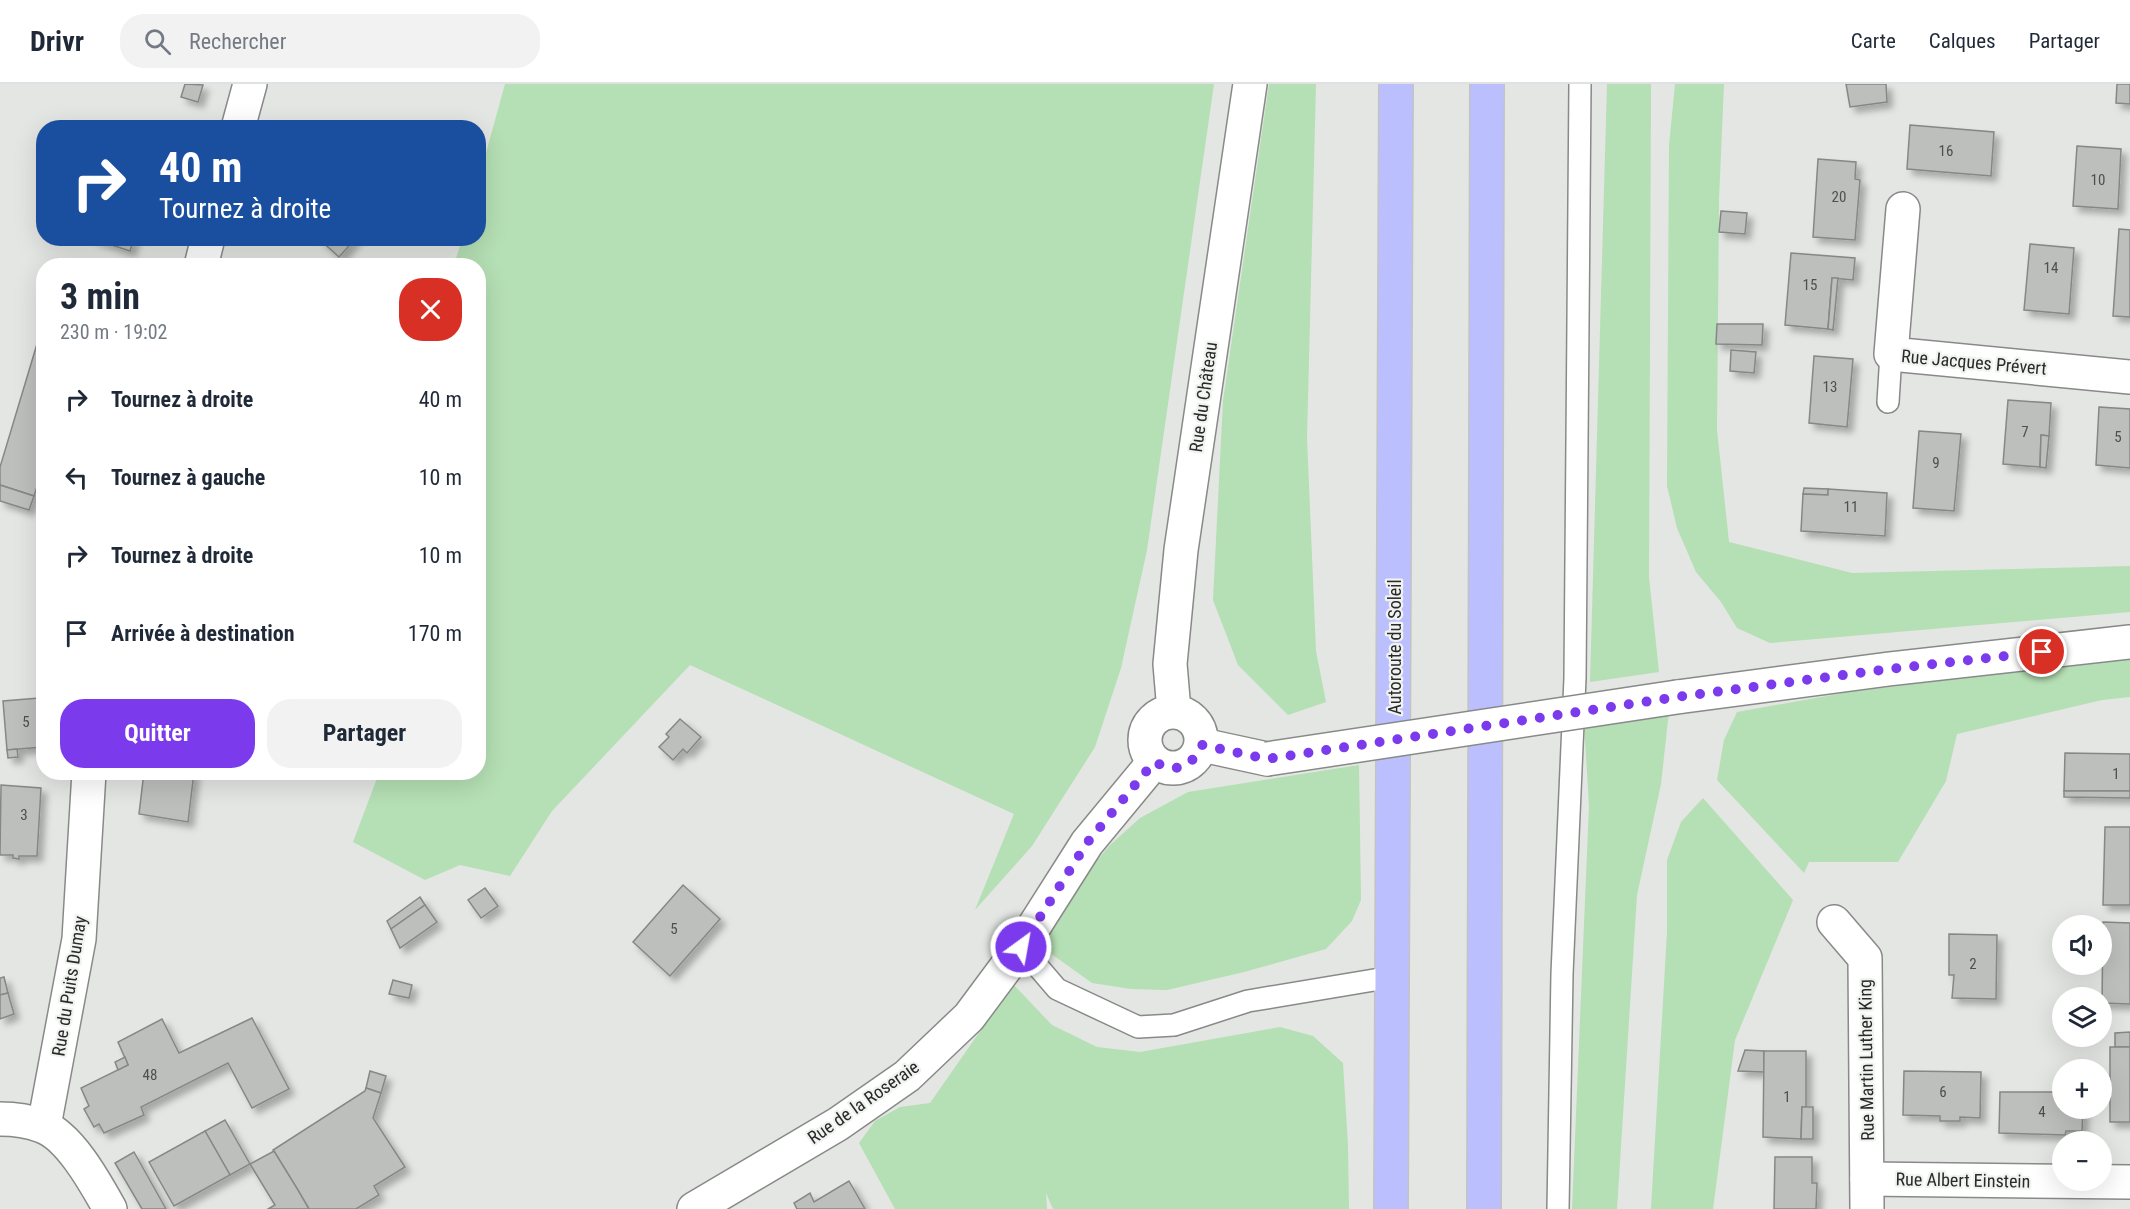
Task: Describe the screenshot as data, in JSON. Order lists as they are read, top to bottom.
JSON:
{
  "streets": {
    "highway": ["Autoroute du Soleil"],
    "street": [
      "Rue Jacques Prévert",
      "Rue du Château",
      "Rue du Puits Dumay",
      "Rue Martin Luther King",
      "Rue de la Roseraie",
      "Rue Albert Einstein"
    ]
  },
  "crossings": [
    ["Rue du Château", "Rue de la Roseraie"],
    ["Rue Martin Luther King", "Rue Albert Einstein"]
  ],
  "house_numbers": [
    "16",
    "10",
    "20",
    "14",
    "15",
    "13",
    "7",
    "5",
    "9",
    "11",
    "5",
    "1",
    "3",
    "5",
    "2",
    "48",
    "6",
    "1",
    "4"
  ],
  "page": {
    "header": "Drivr",
    "search": "Rechercher",
    "nav": ["Carte", "Calques", "Partager"],
    "turn": ["40 m", "Tournez à droite"],
    "heading": ["3 min", "230 m · 19:02"],
    "list": [
      {
        "name": "Tournez à droite",
        "value": "40 m"
      },
      {
        "name": "Tournez à gauche",
        "value": "10 m"
      },
      {
        "name": "Tournez à droite",
        "value": "10 m"
      },
      {
        "name": "Arrivée à destination",
        "value": "170 m"
      }
    ],
    "buttons": ["Quitter", "Partager"],
    "map_buttons": ["+", "−"]
  }
}
